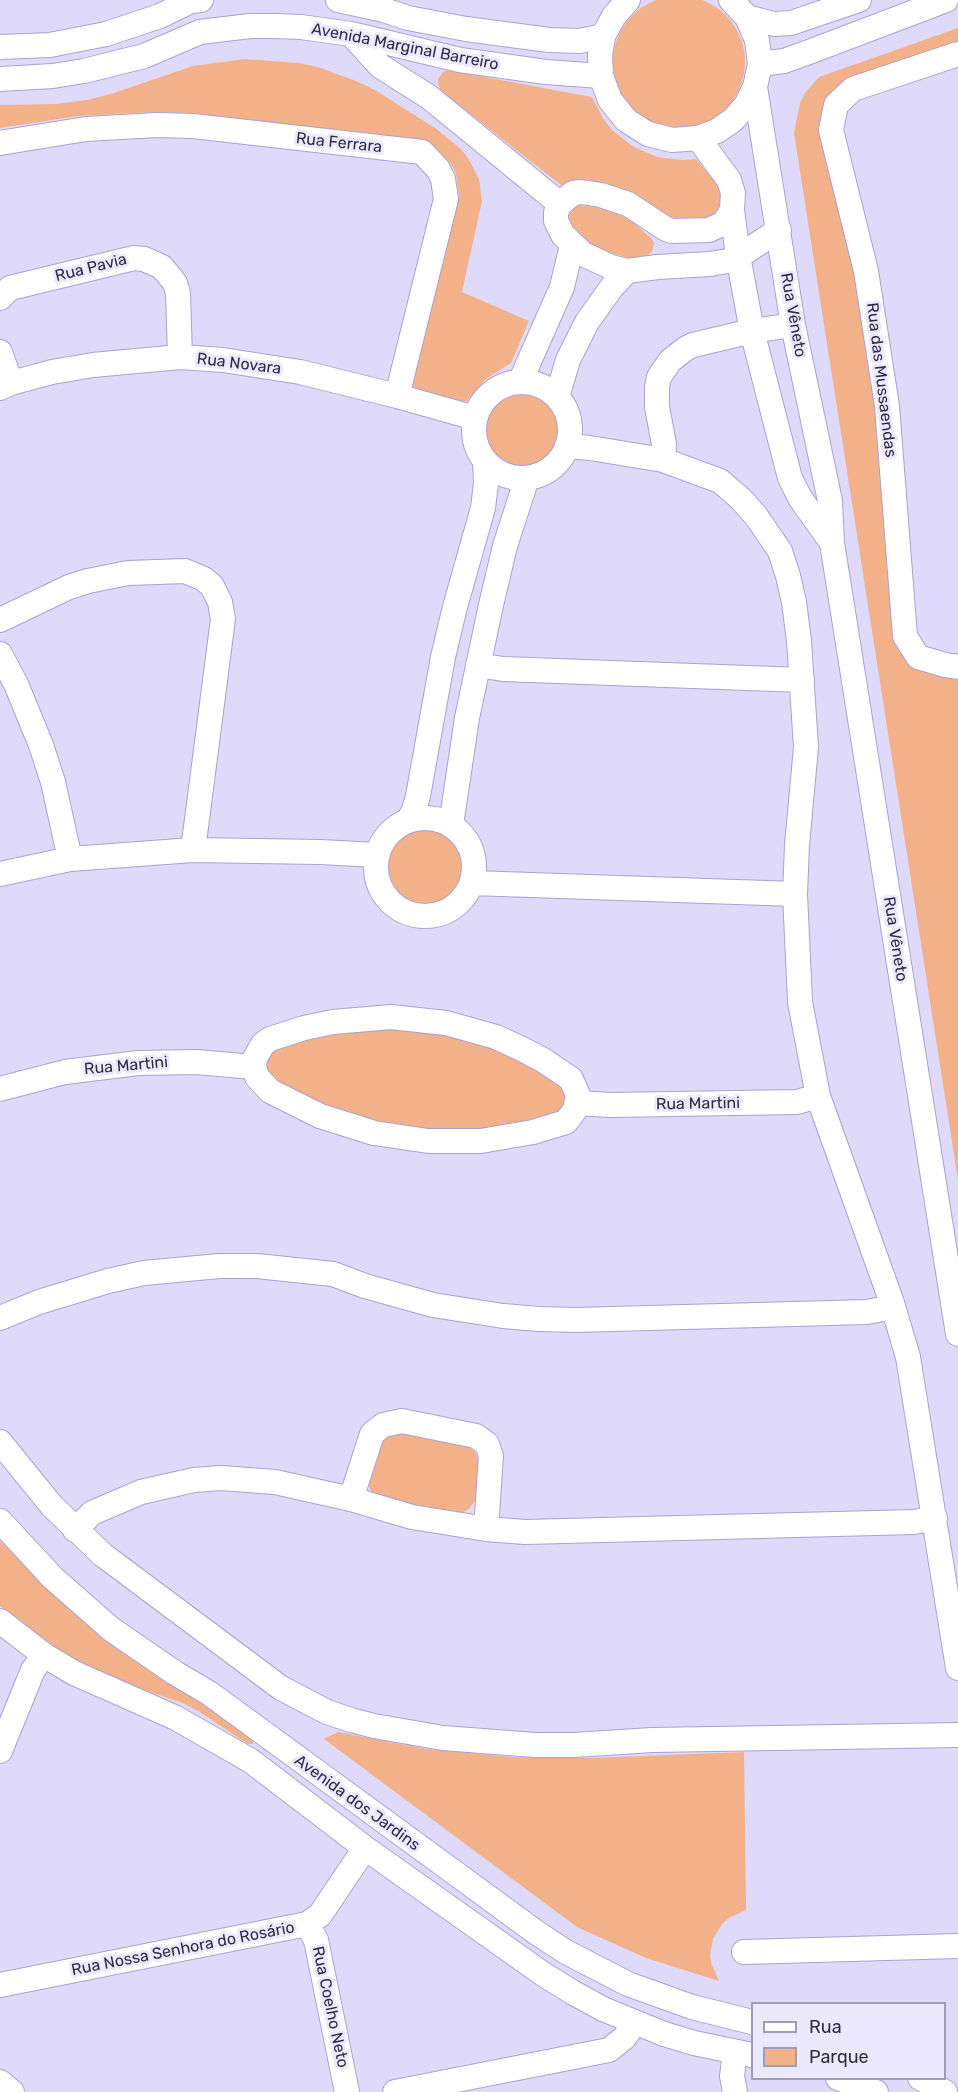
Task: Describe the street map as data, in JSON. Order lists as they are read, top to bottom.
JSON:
{
  "streets": {
    "street": [
      "Avenida Marginal Barreiro",
      "Rua Ferrara",
      "Rua Pavia",
      "Rua Vêneto",
      "Rua Novara",
      "Rua das Mussaendas",
      "Rua Martini",
      "Avenida dos Jardins",
      "Rua Nossa Senhora do Rosário",
      "Rua Coelho Neto"
    ]
  },
  "crossings": [
    ["Rua Ferrara", "Rua Novara"],
    ["Rua Pavia", "Rua Novara"],
    ["Avenida dos Jardins", "Rua Nossa Senhora do Rosário"],
    ["Rua Nossa Senhora do Rosário", "Rua Coelho Neto"]
  ],
  "legend": ["Rua", "Parque"]
}
